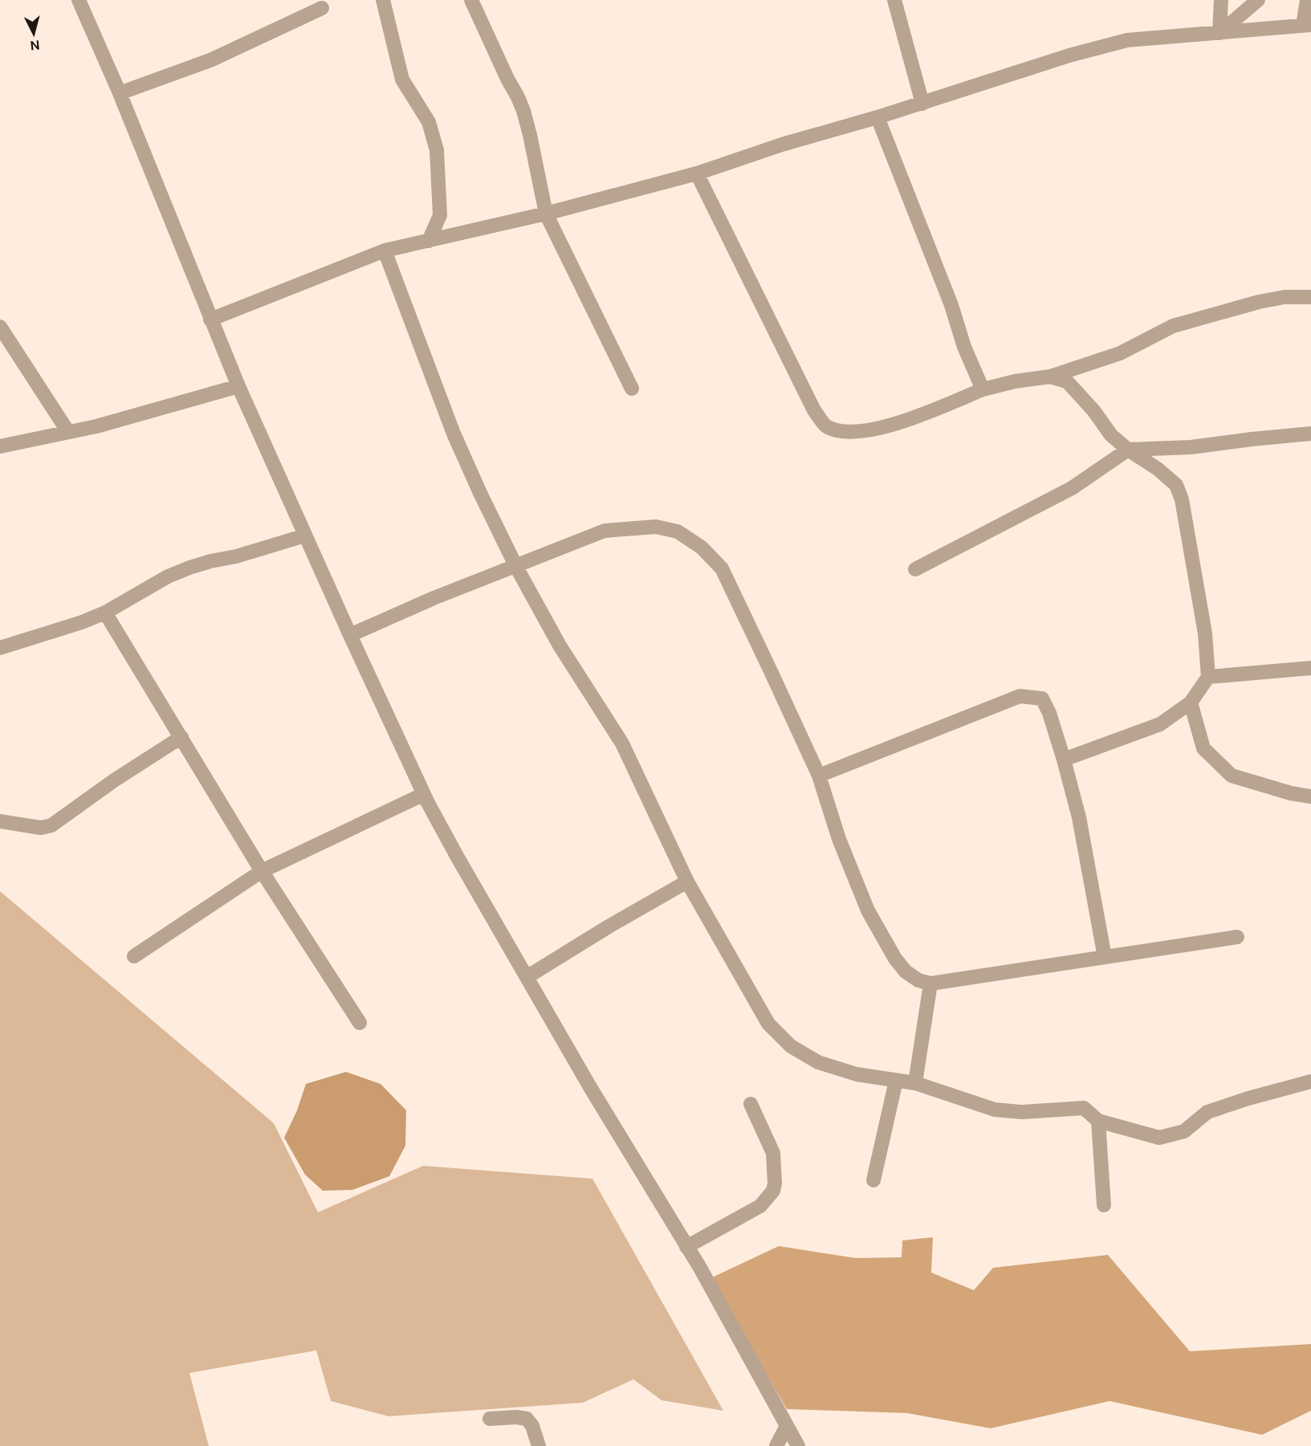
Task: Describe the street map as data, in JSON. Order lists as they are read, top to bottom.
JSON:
{
  "north": "bottom"
}
